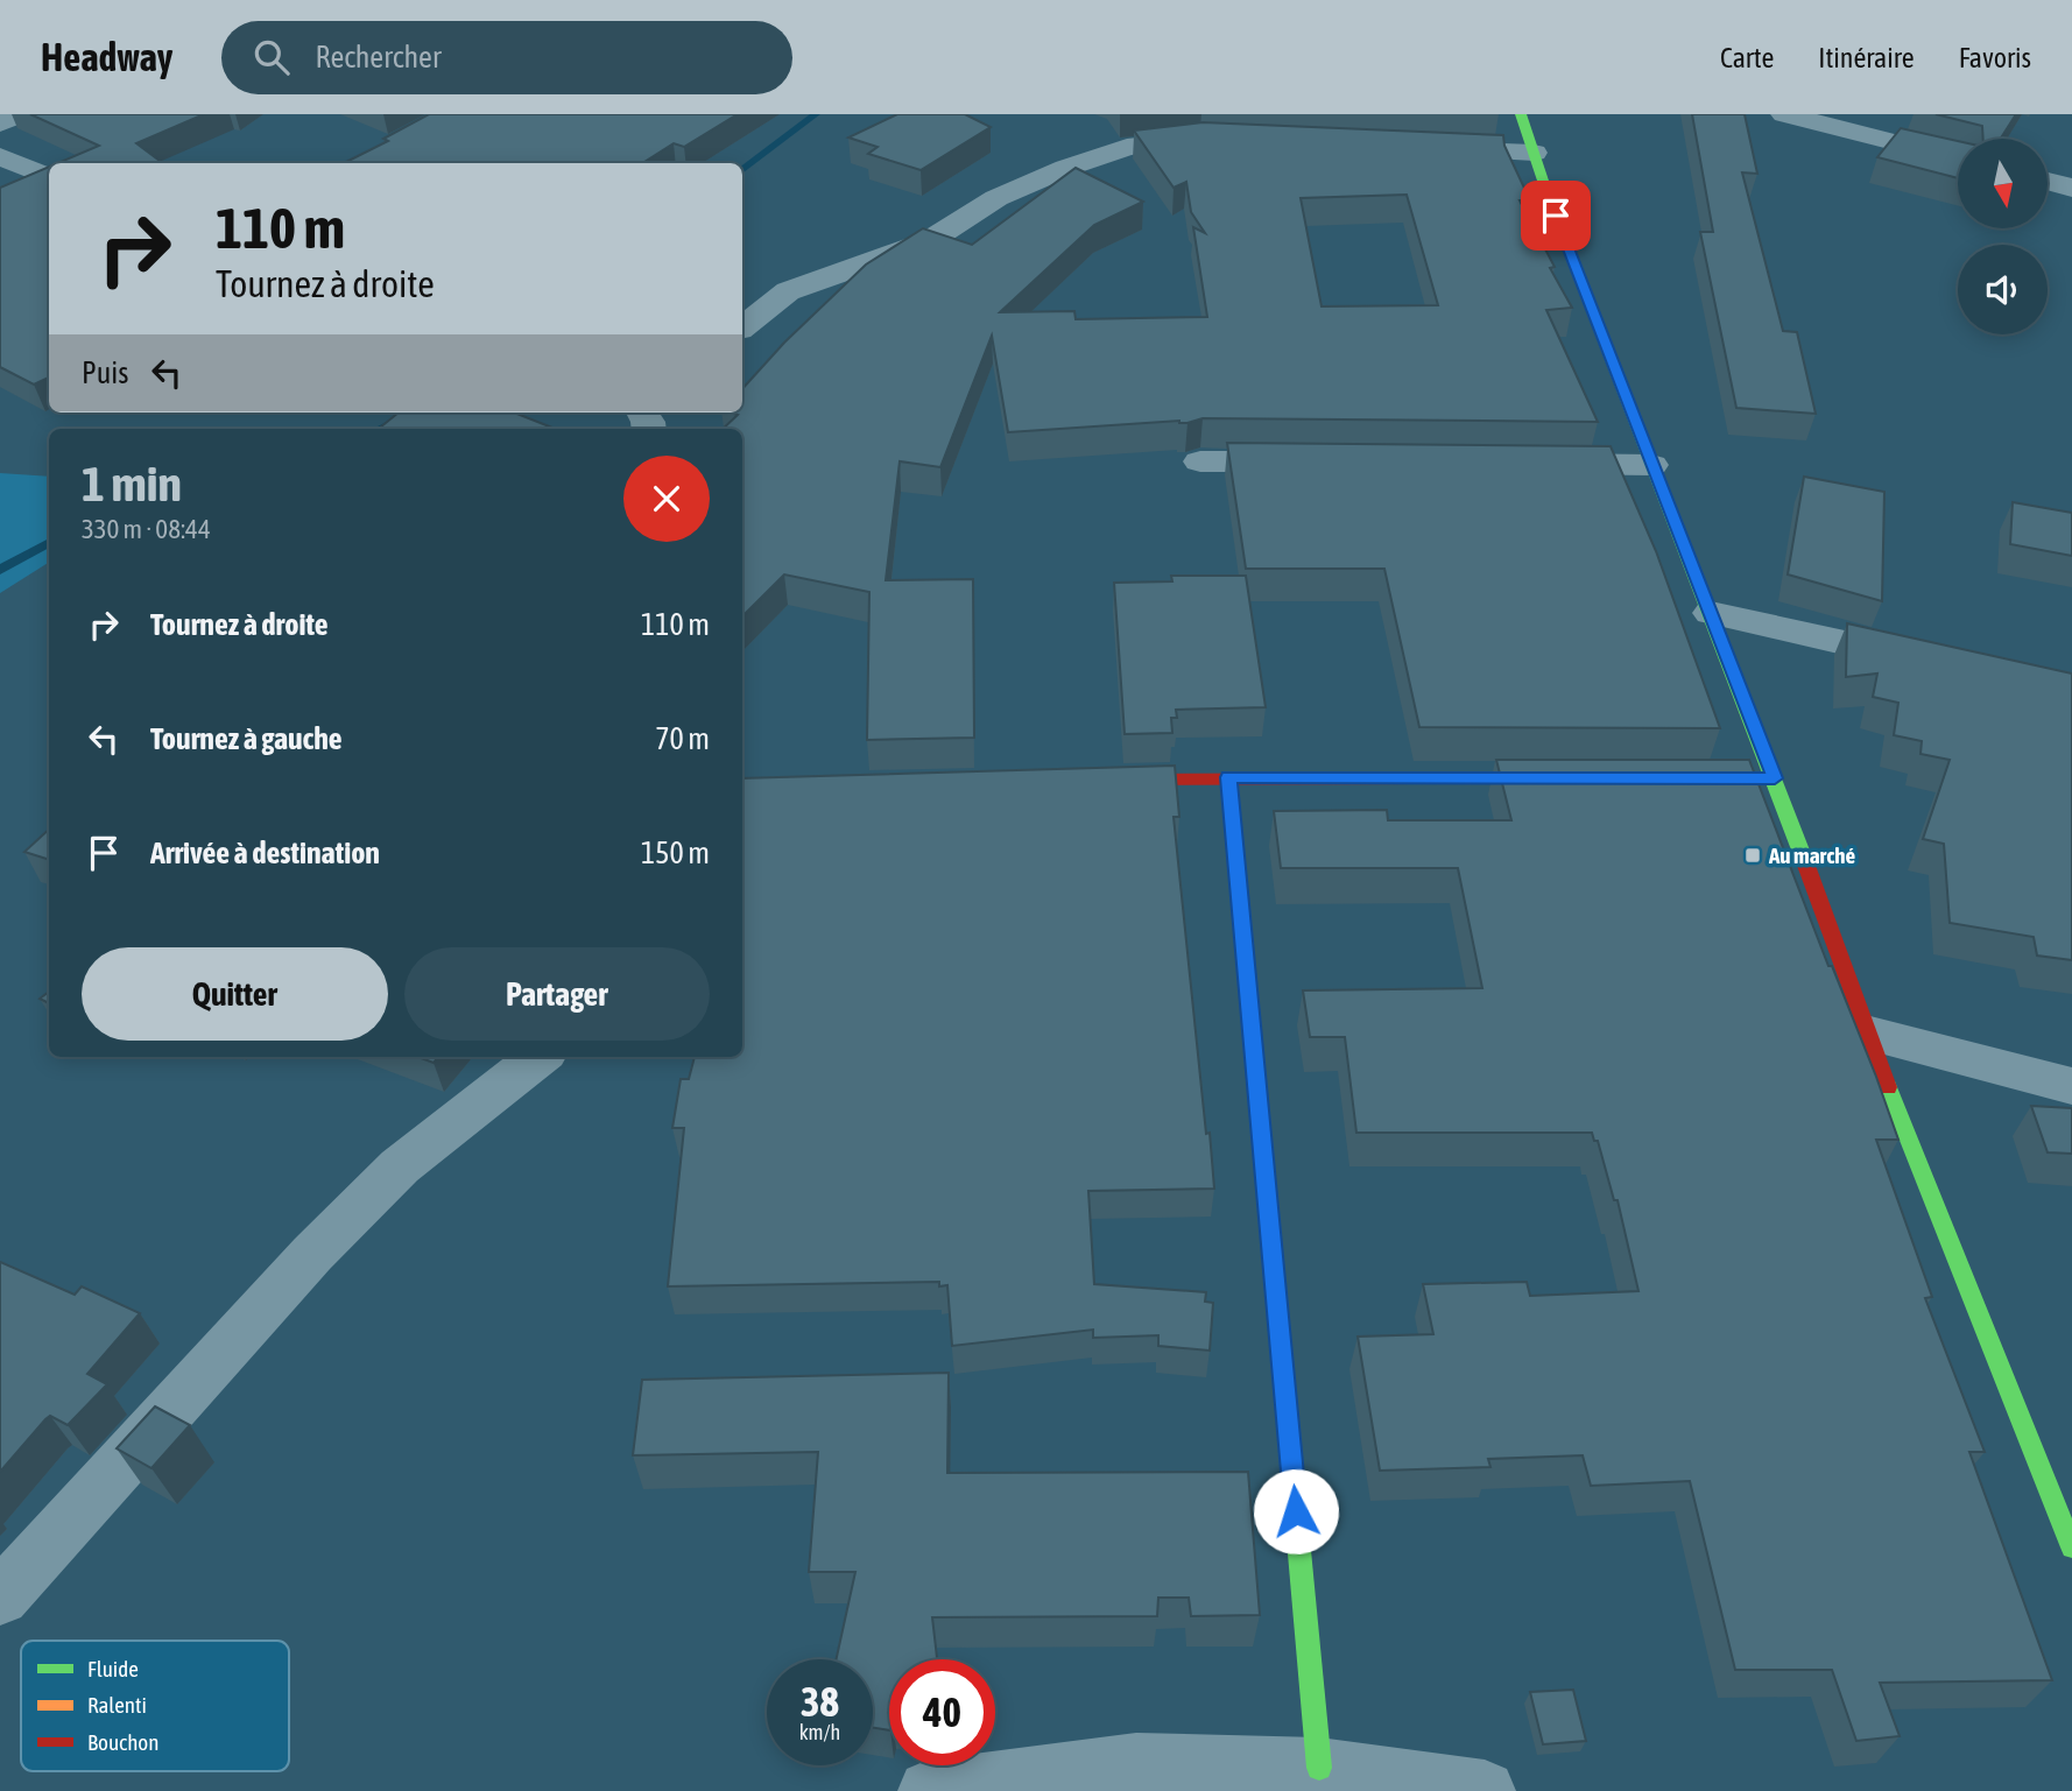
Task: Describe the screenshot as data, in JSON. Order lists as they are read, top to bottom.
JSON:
{
  "places": {
    "transit": ["Au marché"]
  },
  "legend": ["Fluide", "Ralenti", "Bouchon"],
  "north": "bottom",
  "page": {
    "header": "Headway",
    "search": "Rechercher",
    "nav": ["Carte", "Itinéraire", "Favoris"],
    "turn": ["110 m", "Tournez à droite"],
    "then": "Puis",
    "heading": ["1 min", "330 m · 08:44"],
    "list": [
      {
        "name": "Tournez à droite",
        "value": "110 m"
      },
      {
        "name": "Tournez à gauche",
        "value": "70 m"
      },
      {
        "name": "Arrivée à destination",
        "value": "150 m"
      }
    ],
    "buttons": ["Quitter", "Partager"],
    "speed": "38 km/h",
    "limit": "40"
  }
}
